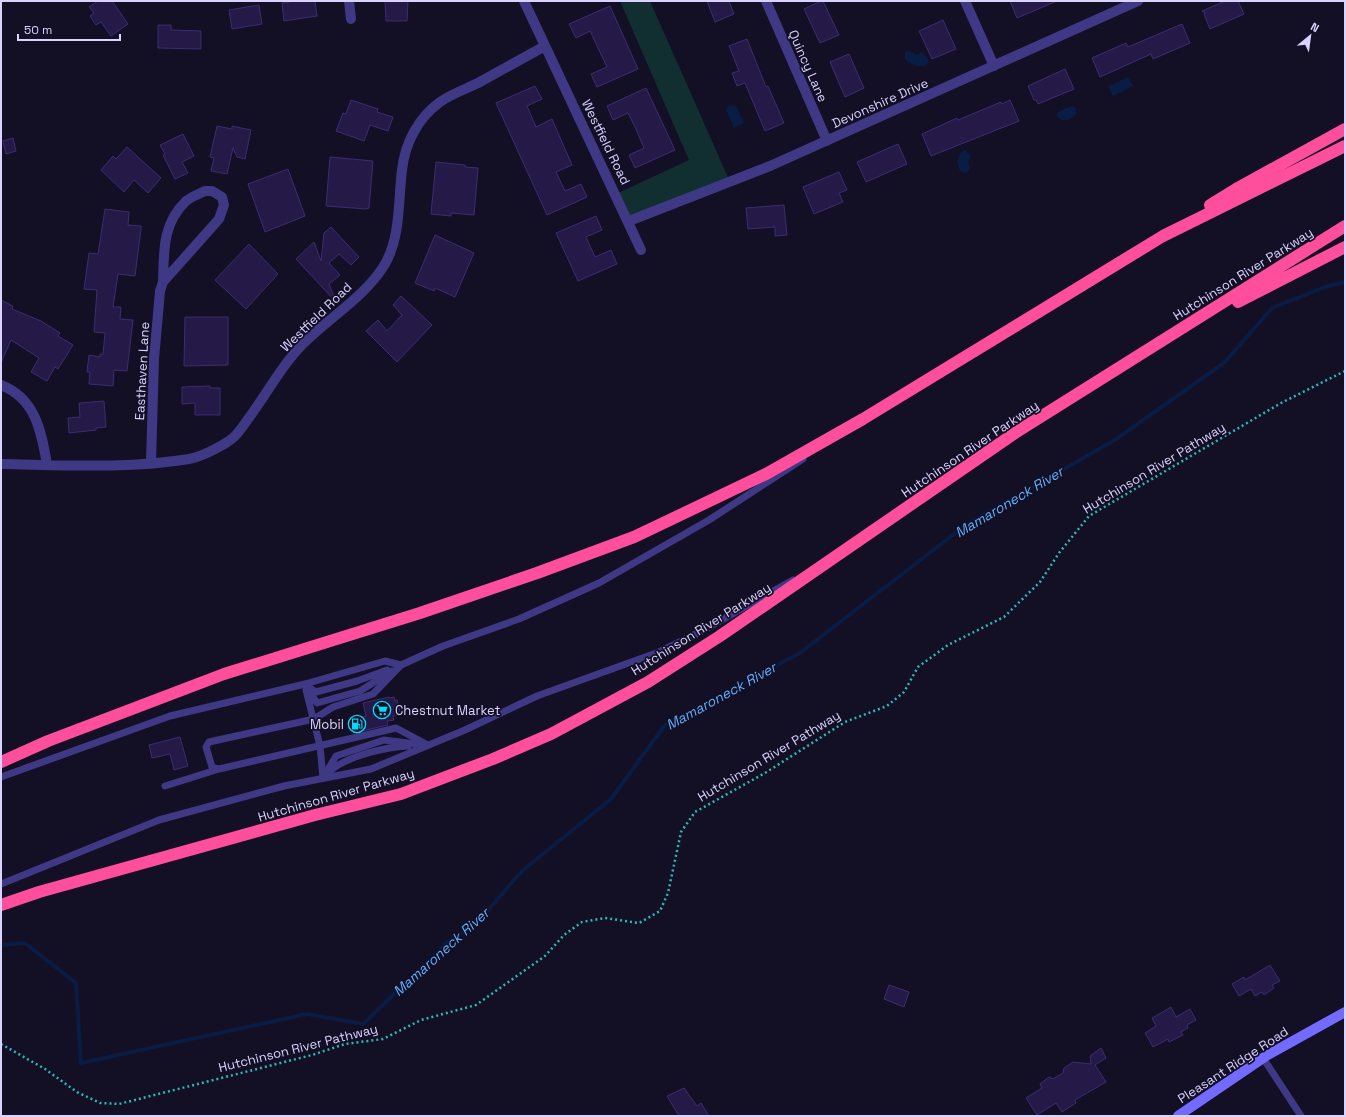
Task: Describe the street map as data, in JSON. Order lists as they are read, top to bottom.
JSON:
{
  "streets": {
    "highway": ["Hutchinson River Parkway"],
    "street": [
      "Quincy Lane",
      "Devonshire Drive",
      "Westfield Road",
      "Easthaven Lane",
      "Pleasant Ridge Road"
    ],
    "path": ["Hutchinson River Pathway"]
  },
  "crossings": [
    ["Quincy Lane", "Devonshire Drive"],
    ["Devonshire Drive", "Westfield Road"],
    ["Westfield Road", "Easthaven Lane"]
  ],
  "water": ["Mamaroneck River"],
  "places": {
    "supermarket": ["Chestnut Market"],
    "fuel station": ["Mobil"]
  },
  "scale_bar": "50 m",
  "north": "top right"
}
